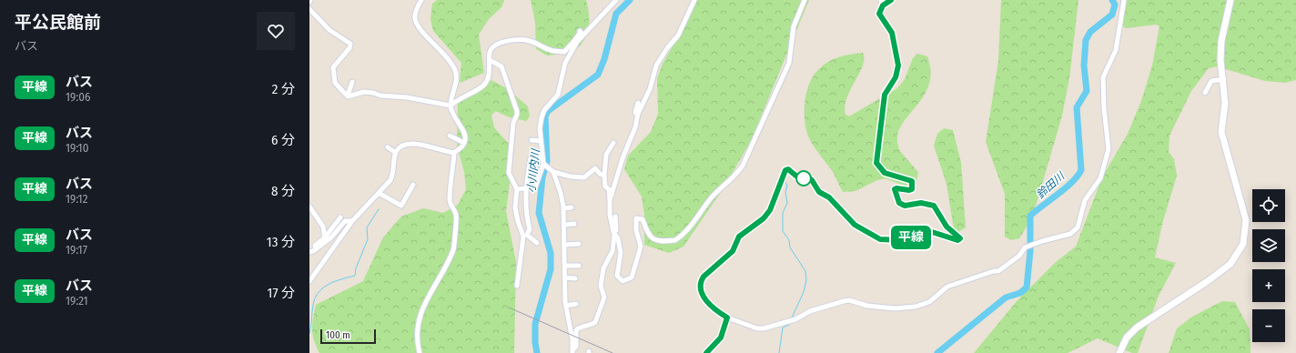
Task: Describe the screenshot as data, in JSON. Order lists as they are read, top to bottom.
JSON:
{
  "water": ["小川内川", "鈴田川"],
  "lines": ["bus line 平線"],
  "scale_bar": "100 m",
  "page": {
    "heading": ["平公民館前", "バス"],
    "on_map": "平線",
    "list": [
      {
        "mark": "平線",
        "name": "バス",
        "note": "19:06",
        "value": "2 分"
      },
      {
        "mark": "平線",
        "name": "バス",
        "note": "19:10",
        "value": "6 分"
      },
      {
        "mark": "平線",
        "name": "バス",
        "note": "19:12",
        "value": "8 分"
      },
      {
        "mark": "平線",
        "name": "バス",
        "note": "19:17",
        "value": "13 分"
      },
      {
        "mark": "平線",
        "name": "バス",
        "note": "19:21",
        "value": "17 分"
      }
    ],
    "map_buttons": ["+", "−"],
    "scale": "100 m"
  }
}
